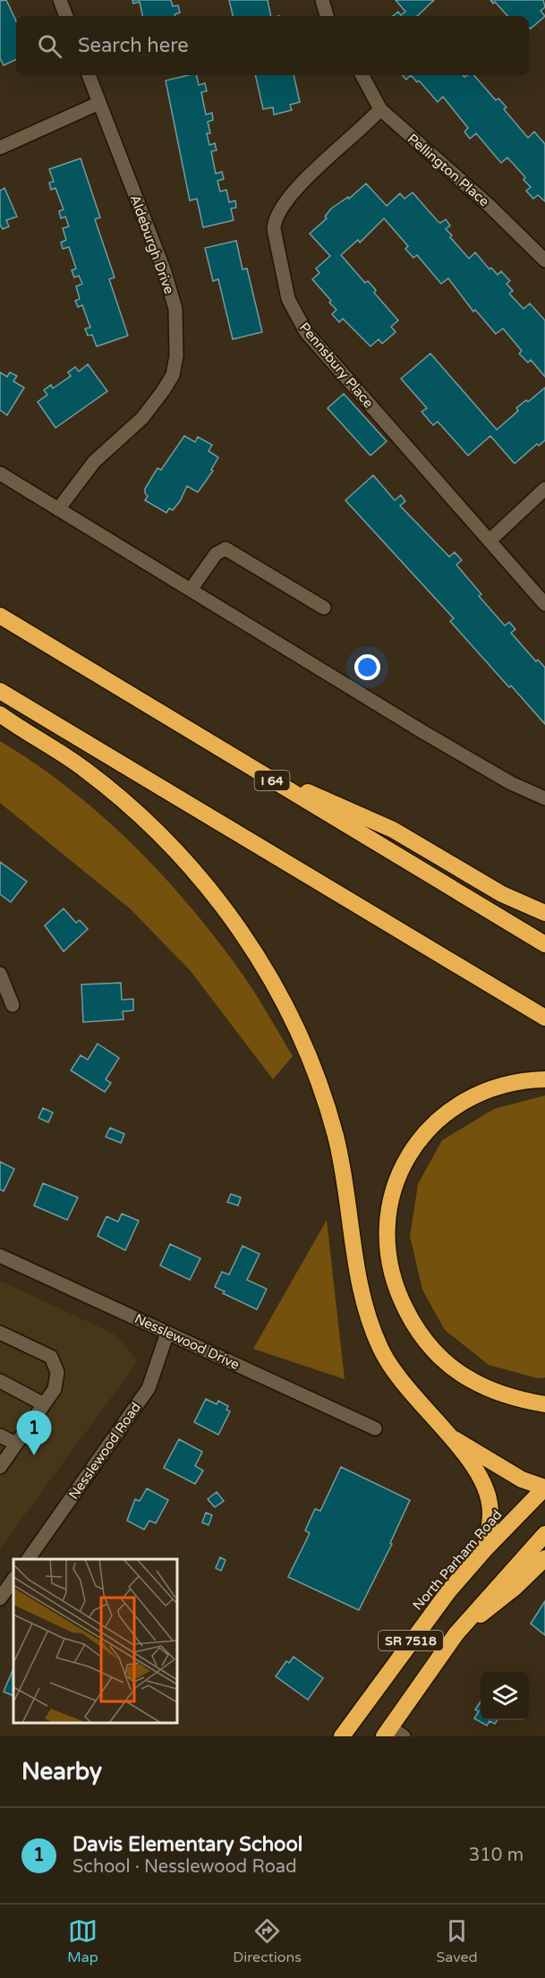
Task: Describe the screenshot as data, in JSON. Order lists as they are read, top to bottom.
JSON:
{
  "streets": {
    "highway": ["I 64", "North Parham Road", "SR 7518"],
    "street": [
      "Pellington Place",
      "Aldeburgh Drive",
      "Pennsbury Place",
      "Nesslewood Drive",
      "Nesslewood Road"
    ]
  },
  "crossings": [
    ["Pellington Place", "Pennsbury Place"],
    ["Nesslewood Drive", "Nesslewood Road"]
  ],
  "page": {
    "search": "Search here",
    "pins": "1",
    "heading": "Nearby",
    "list": [
      {
        "mark": "1",
        "name": "Davis Elementary School",
        "note": "School · Nesslewood Road",
        "value": "310 m"
      }
    ],
    "nav": ["Map", "Directions", "Saved"]
  }
}
